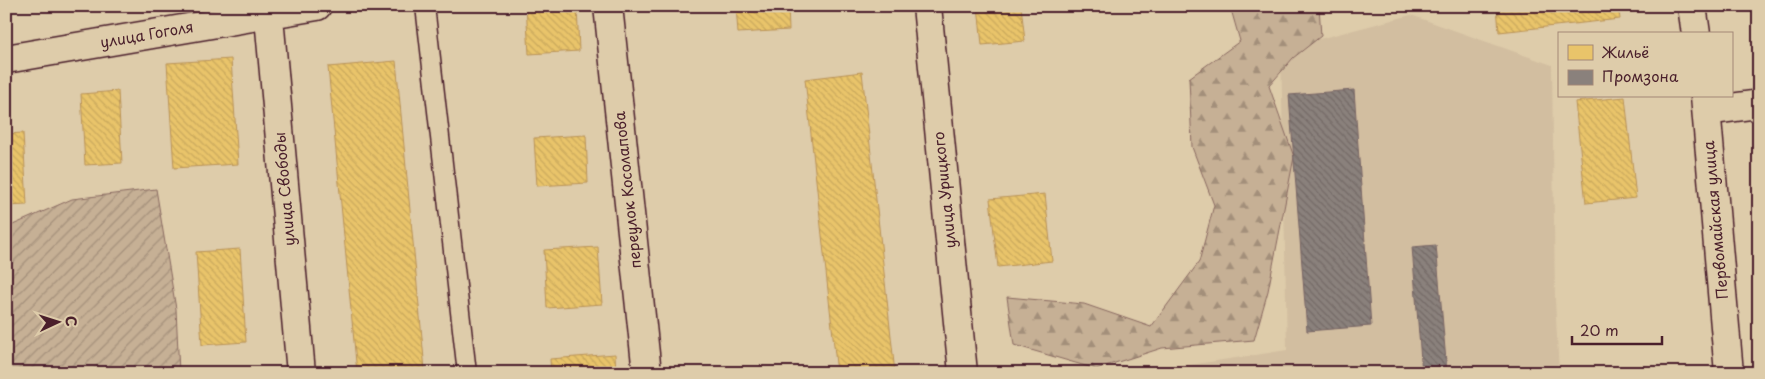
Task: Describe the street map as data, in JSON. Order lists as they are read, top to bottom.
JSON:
{
  "streets": {
    "street": [
      "улица Гоголя",
      "улица Свободы",
      "переулок Косолапова",
      "улица Урицкого",
      "Первомайская улица"
    ]
  },
  "crossings": [
    ["улица Гоголя", "улица Свободы"]
  ],
  "legend": ["Жильё", "Промзона"],
  "scale_bar": "20 m",
  "north": "right"
}
